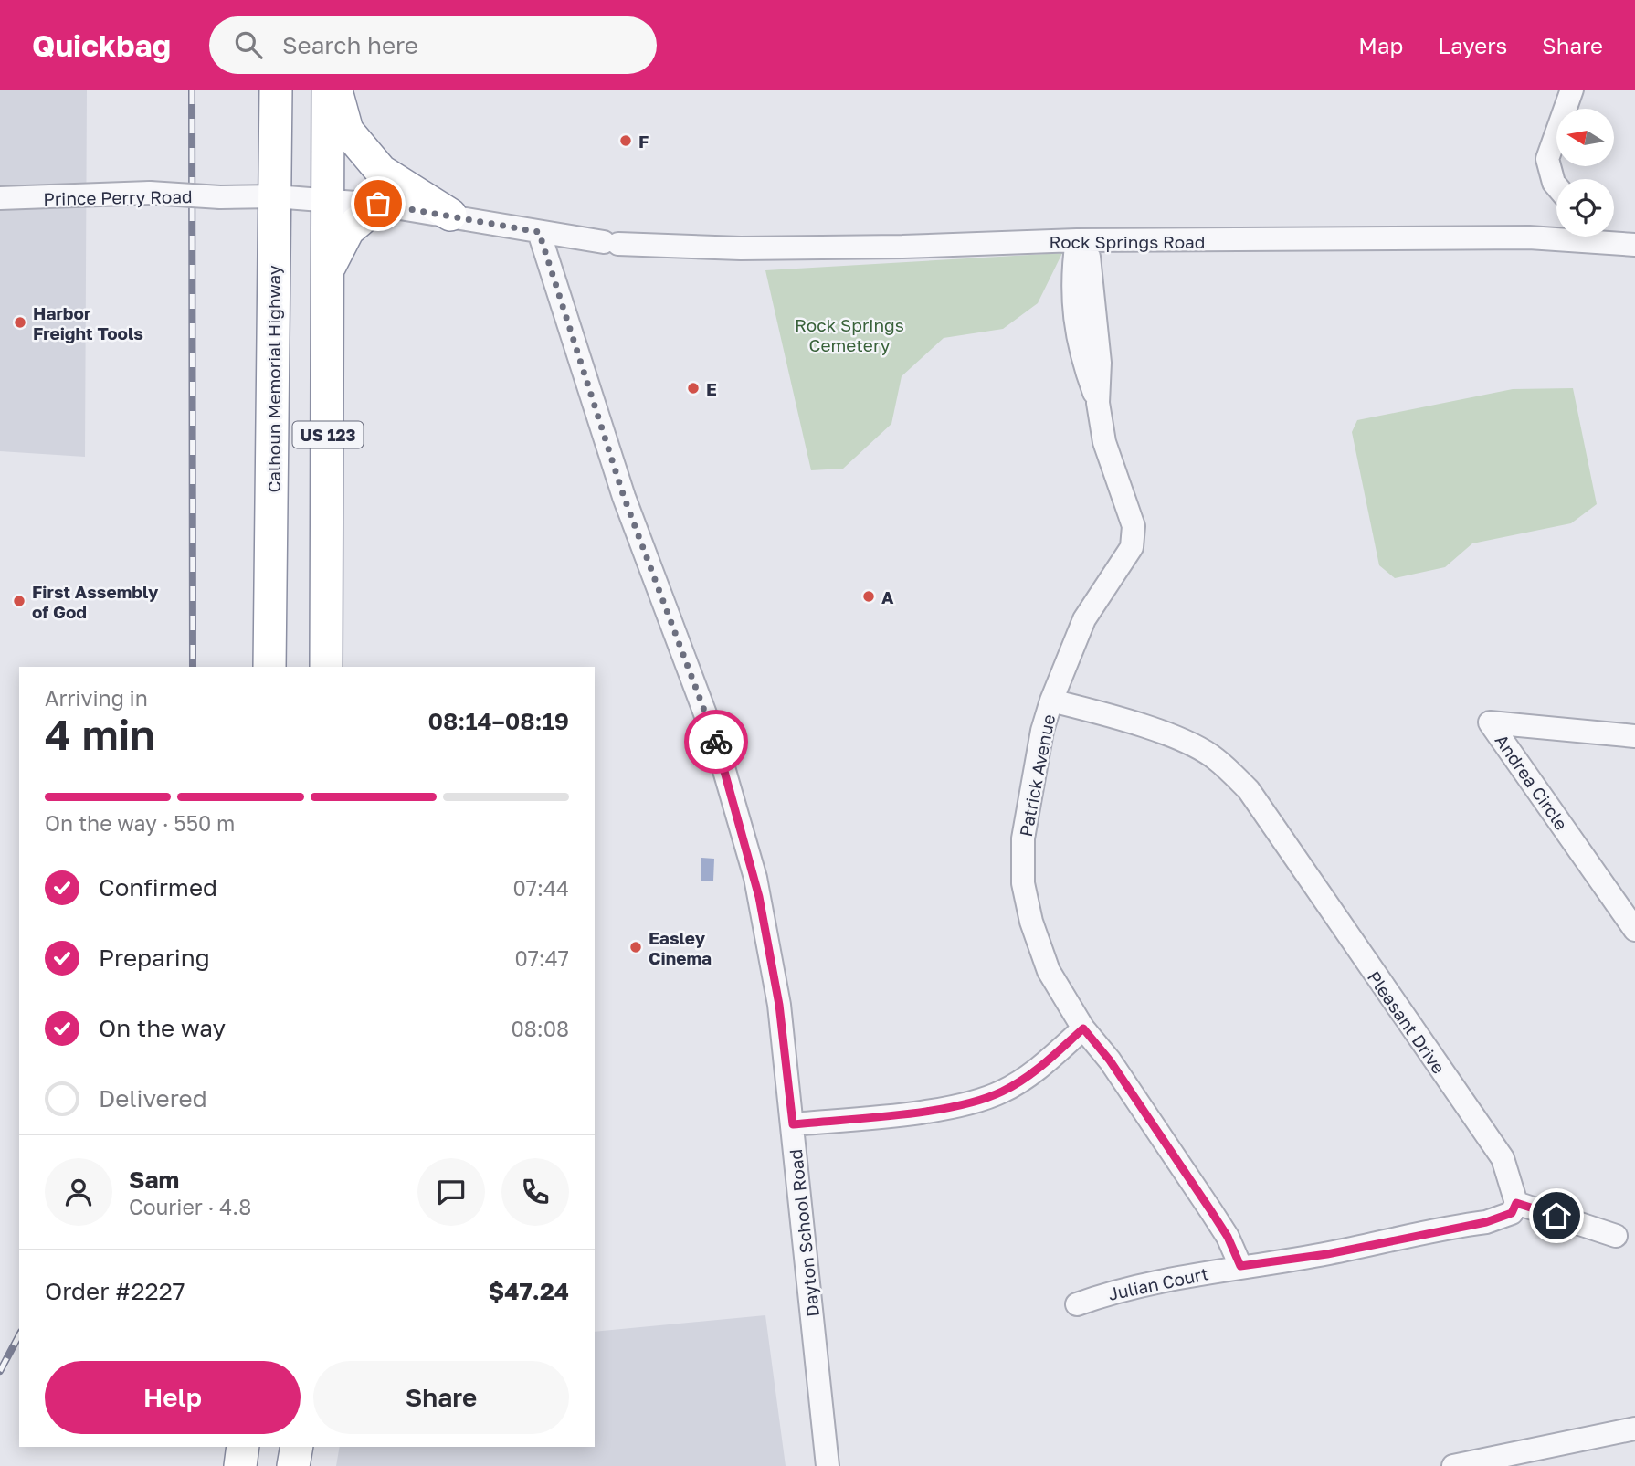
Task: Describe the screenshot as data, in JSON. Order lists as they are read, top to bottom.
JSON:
{
  "streets": {
    "highway": ["Calhoun Memorial Highway", "US 123"],
    "street": [
      "Prince Perry Road",
      "Rock Springs Road",
      "Patrick Avenue",
      "Andrea Circle",
      "Pleasant Drive",
      "Dayton School Road",
      "Julian Court"
    ]
  },
  "crossings": [
    ["Prince Perry Road", "Rock Springs Road"],
    ["Prince Perry Road", "Calhoun Memorial Highway"],
    ["Rock Springs Road", "Calhoun Memorial Highway"],
    ["Rock Springs Road", "US 123"],
    ["Rock Springs Road", "Patrick Avenue"],
    ["Rock Springs Road", "Dayton School Road"],
    ["Patrick Avenue", "Pleasant Drive"],
    ["Patrick Avenue", "Julian Court"]
  ],
  "parks": ["Rock Springs Cemetery"],
  "places": [
    "F",
    "Harbor Freight Tools",
    "E",
    "A",
    "First Assembly of God",
    "Easley Cinema"
  ],
  "north": "left",
  "page": {
    "header": "Quickbag",
    "search": "Search here",
    "nav": ["Map", "Layers", "Share"],
    "heading": ["4 min", "Arriving in", "08:14–08:19"],
    "panel": [
      "Sam",
      "Courier · 4.8",
      "Order #2227",
      "$47.24"
    ],
    "bar": "On the way · 550 m",
    "list": [
      ["Confirmed", "07:44"],
      ["Preparing", "07:47"],
      ["On the way", "08:08"],
      "Delivered"
    ],
    "buttons": ["Help", "Share"]
  }
}
